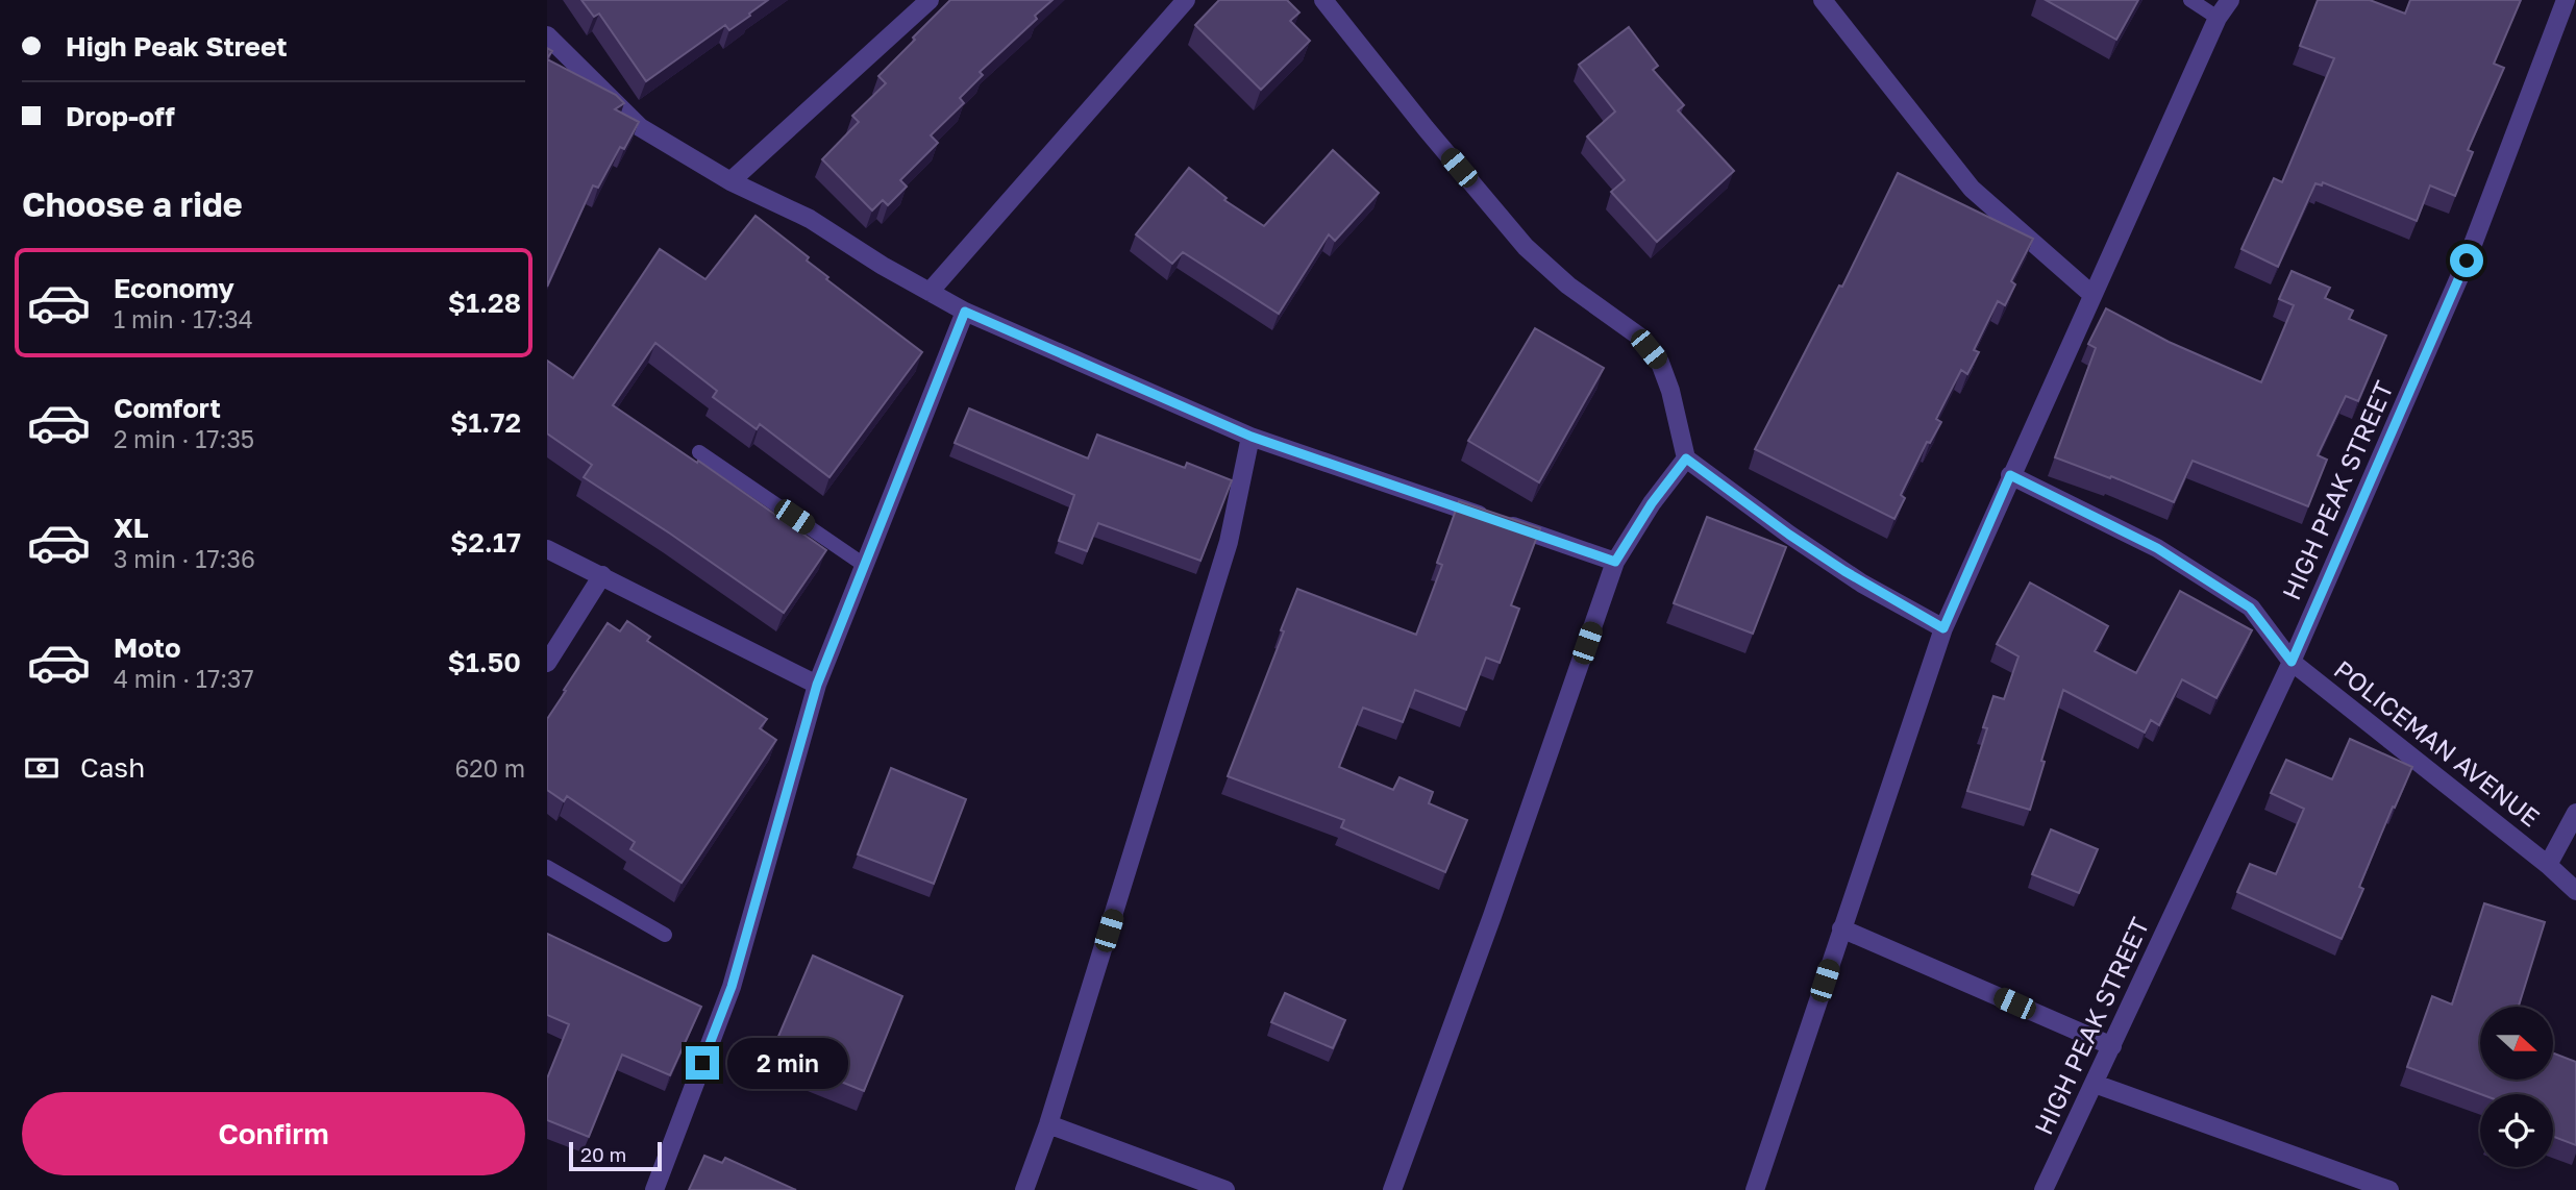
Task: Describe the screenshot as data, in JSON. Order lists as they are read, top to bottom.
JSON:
{
  "streets": {
    "street": ["HIGH PEAK STREET", "POLICEMAN AVENUE"]
  },
  "crossings": [
    ["HIGH PEAK STREET", "POLICEMAN AVENUE"]
  ],
  "scale_bar": "20 m",
  "north": "right",
  "page": {
    "banner": ["High Peak Street", "Drop-off"],
    "heading": "Choose a ride",
    "list": [
      {
        "name": "Economy",
        "note": "1 min · 17:34",
        "value": "$1.28"
      },
      {
        "name": "Comfort",
        "note": "2 min · 17:35",
        "value": "$1.72"
      },
      {
        "name": "XL",
        "note": "3 min · 17:36",
        "value": "$2.17"
      },
      {
        "name": "Moto",
        "note": "4 min · 17:37",
        "value": "$1.50"
      }
    ],
    "pay": ["Cash", "620 m"],
    "bubble": "2 min",
    "buttons": "Confirm",
    "scale": "20 m"
  }
}
